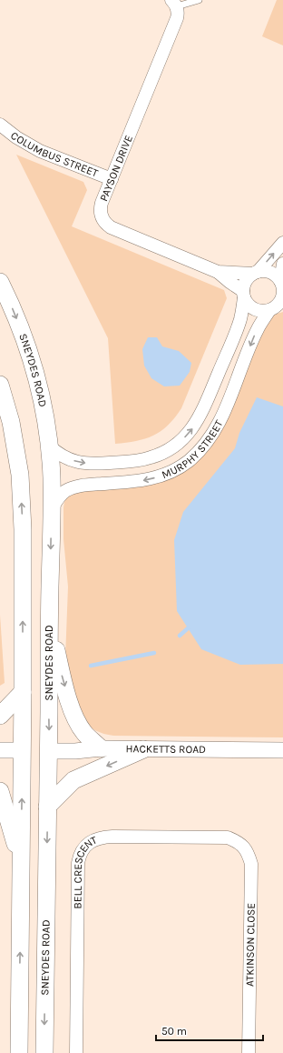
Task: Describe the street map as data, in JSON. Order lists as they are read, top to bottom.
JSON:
{
  "streets": {
    "main road": ["SNEYDES ROAD"],
    "street": [
      "COLUMBUS STREET",
      "PAYSON DRIVE",
      "MURPHY STREET",
      "HACKETTS ROAD",
      "BELL CRESCENT",
      "ATKINSON CLOSE"
    ]
  },
  "crossings": [
    ["COLUMBUS STREET", "PAYSON DRIVE"],
    ["PAYSON DRIVE", "MURPHY STREET"],
    ["SNEYDES ROAD", "MURPHY STREET"],
    ["SNEYDES ROAD", "HACKETTS ROAD"],
    ["BELL CRESCENT", "ATKINSON CLOSE"]
  ],
  "scale_bar": "50 m"
}
